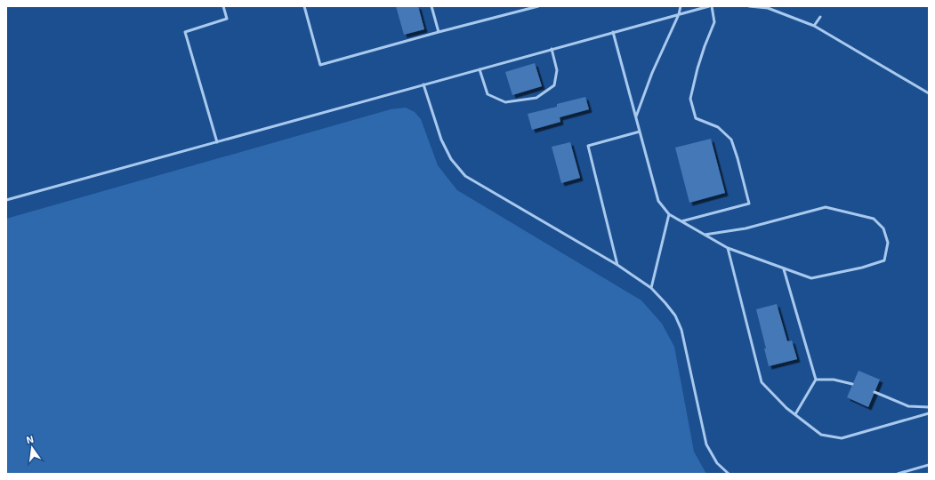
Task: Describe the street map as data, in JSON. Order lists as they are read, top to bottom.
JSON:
{
  "north": "top"
}
